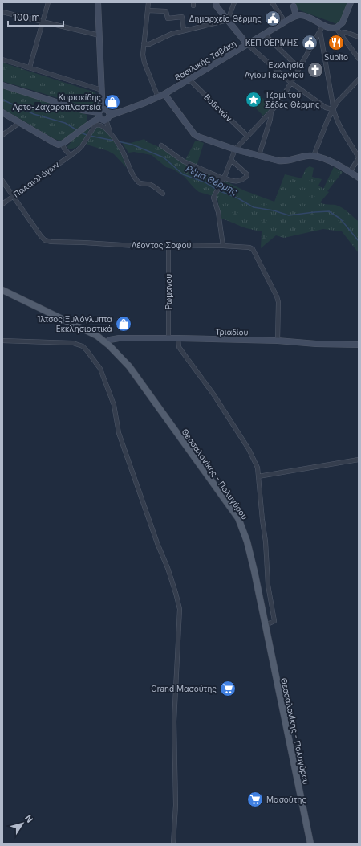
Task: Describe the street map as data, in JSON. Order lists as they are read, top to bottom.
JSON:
{
  "streets": {
    "main road": ["Βασιλικής Ταβάκη", "Τριαδίου", "Θεσσαλονίκης - Πολυγύρου"],
    "street": [
      "Βοδενών",
      "Παλαιολόγων",
      "Λέοντος Σοφού",
      "Ρωμανού"
    ]
  },
  "crossings": [
    ["Βασιλικής Ταβάκη", "Βοδενών"],
    ["Παλαιολόγων", "Λέοντος Σοφού"],
    ["Λέοντος Σοφού", "Ρωμανού"],
    ["Λέοντος Σοφού", "Τριαδίου"],
    ["Ρωμανού", "Τριαδίου"],
    ["Τριαδίου", "Θεσσαλονίκης - Πολυγύρου"]
  ],
  "water": ["Ρέμα Θέρμης"],
  "places": {
    "public building": ["Δημαρχείο Θέρμης", "ΚΕΠ ΘΕΡΜΗΣ"],
    "restaurant": ["Subito"],
    "church": ["Εκκλησία Αγίου Γεωργίου"],
    "place": ["Τζαμί του Σέδες Θέρμης"],
    "shop": ["Κυριακίδης Αρτο-Ζαχαροπλαστεία", "Ίλτσος Ξυλόγλυπτα Εκκλησιαστικά"],
    "supermarket": ["Grand Μασούτης", "Μασούτης"]
  },
  "scale_bar": "100 m",
  "north": "top right"
}
